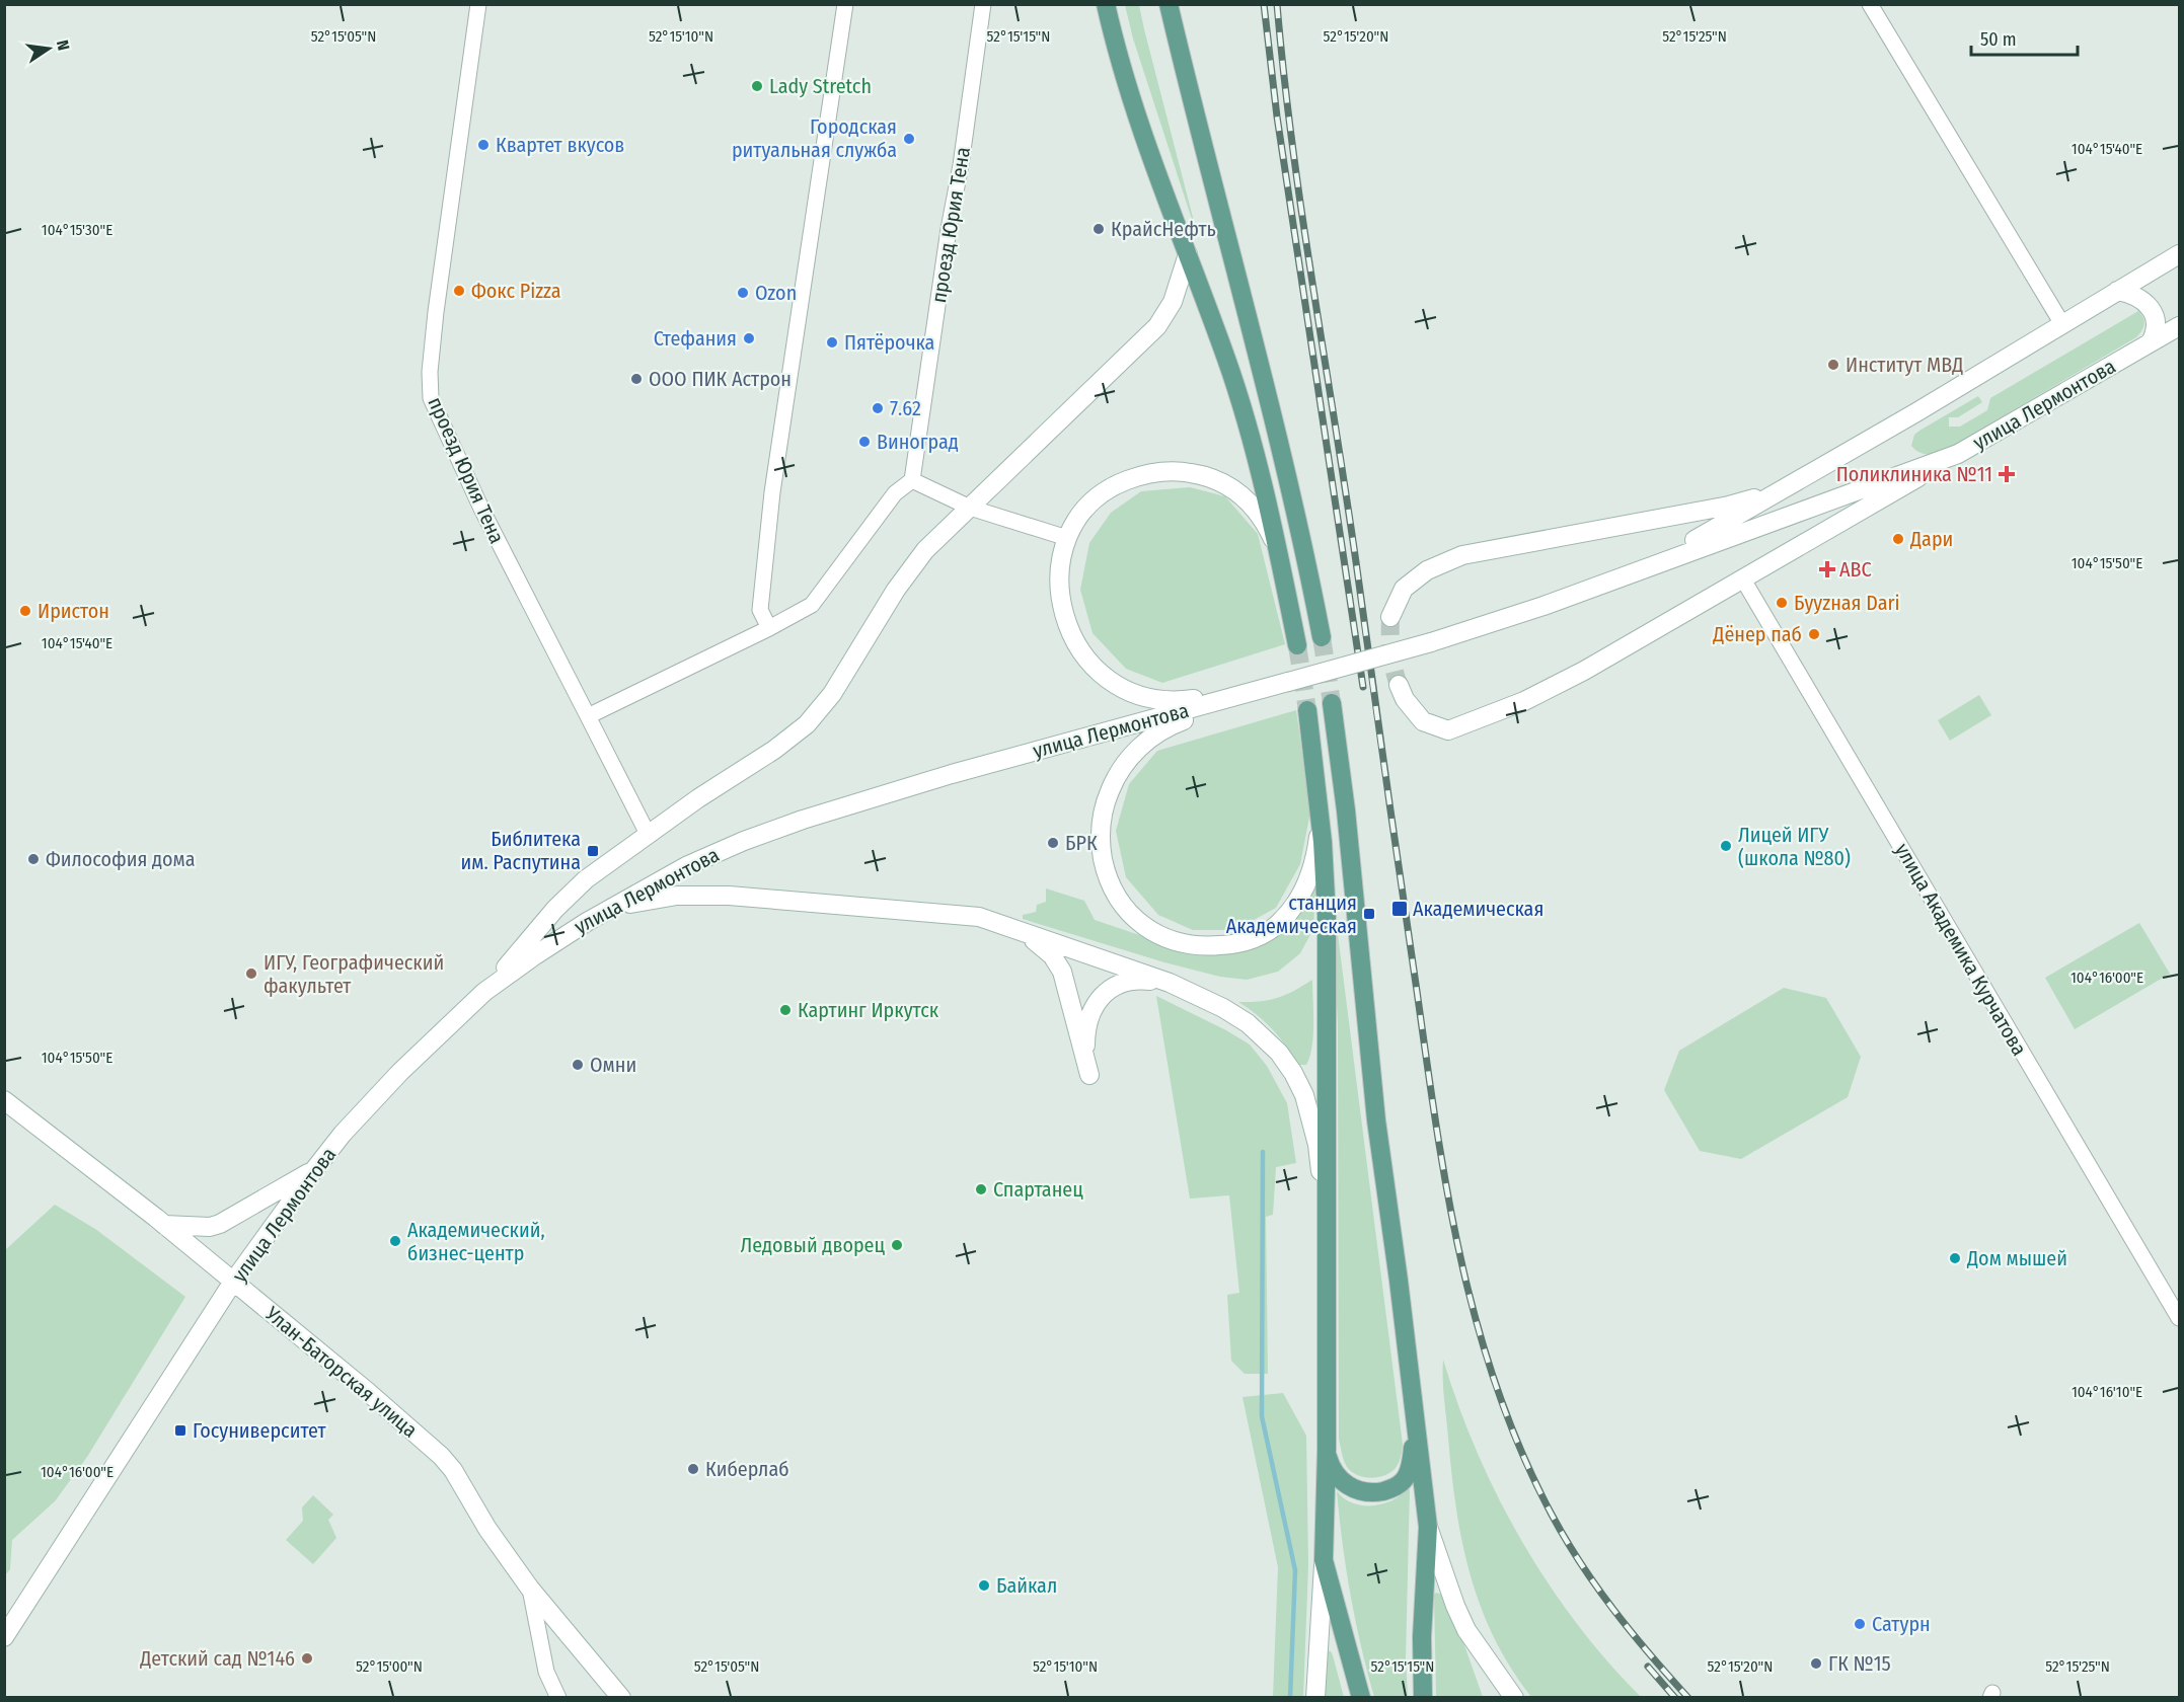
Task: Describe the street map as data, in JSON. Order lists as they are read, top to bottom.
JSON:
{
  "streets": {
    "main road": ["улица Лермонтова", "Улан-Баторская улица"],
    "street": ["проезд Юрия Тена", "улица Академика Курчатова"]
  },
  "crossings": [
    ["улица Лермонтова", "Улан-Баторская улица"]
  ],
  "places": {
    "other": [
      "Lady Stretch",
      "Городская ритуальная служба",
      "Квартет вкусов",
      "КрайсНефть",
      "Фокс Pizza",
      "Ozon",
      "Стефания",
      "Пятёрочка",
      "Институт МВД",
      "ООО ПИК Астрон",
      "7.62",
      "Виноград",
      "Дари",
      "Бууzная Dari",
      "Иристон",
      "Дёнер паб",
      "БРК",
      "Лицей ИГУ (школа №80)",
      "Философия дома",
      "ИГУ, Географический факультет",
      "Картинг Иркутск",
      "Омни",
      "Спартанец",
      "Академический, бизнес-центр",
      "Ледовый дворец",
      "Дом мышей",
      "Киберлаб",
      "Байкал",
      "Сатурн",
      "Детский сад №146",
      "ГК №15"
    ],
    "health": ["Поликлиника №11", "ABC"],
    "transit": [
      "Библитека им. Распутина",
      "Академическая",
      "станция Академическая",
      "Госуниверситет"
    ]
  },
  "scale_bar": "50 m",
  "north": "right",
  "coordinates": [
    "52°15'05\"N",
    "52°15'10\"N",
    "52°15'15\"N",
    "52°15'20\"N",
    "52°15'25\"N",
    "104°15'40\"E",
    "104°15'30\"E",
    "104°15'50\"E",
    "104°16'00\"E",
    "104°16'10\"E",
    "52°15'00\"N"
  ]
}
